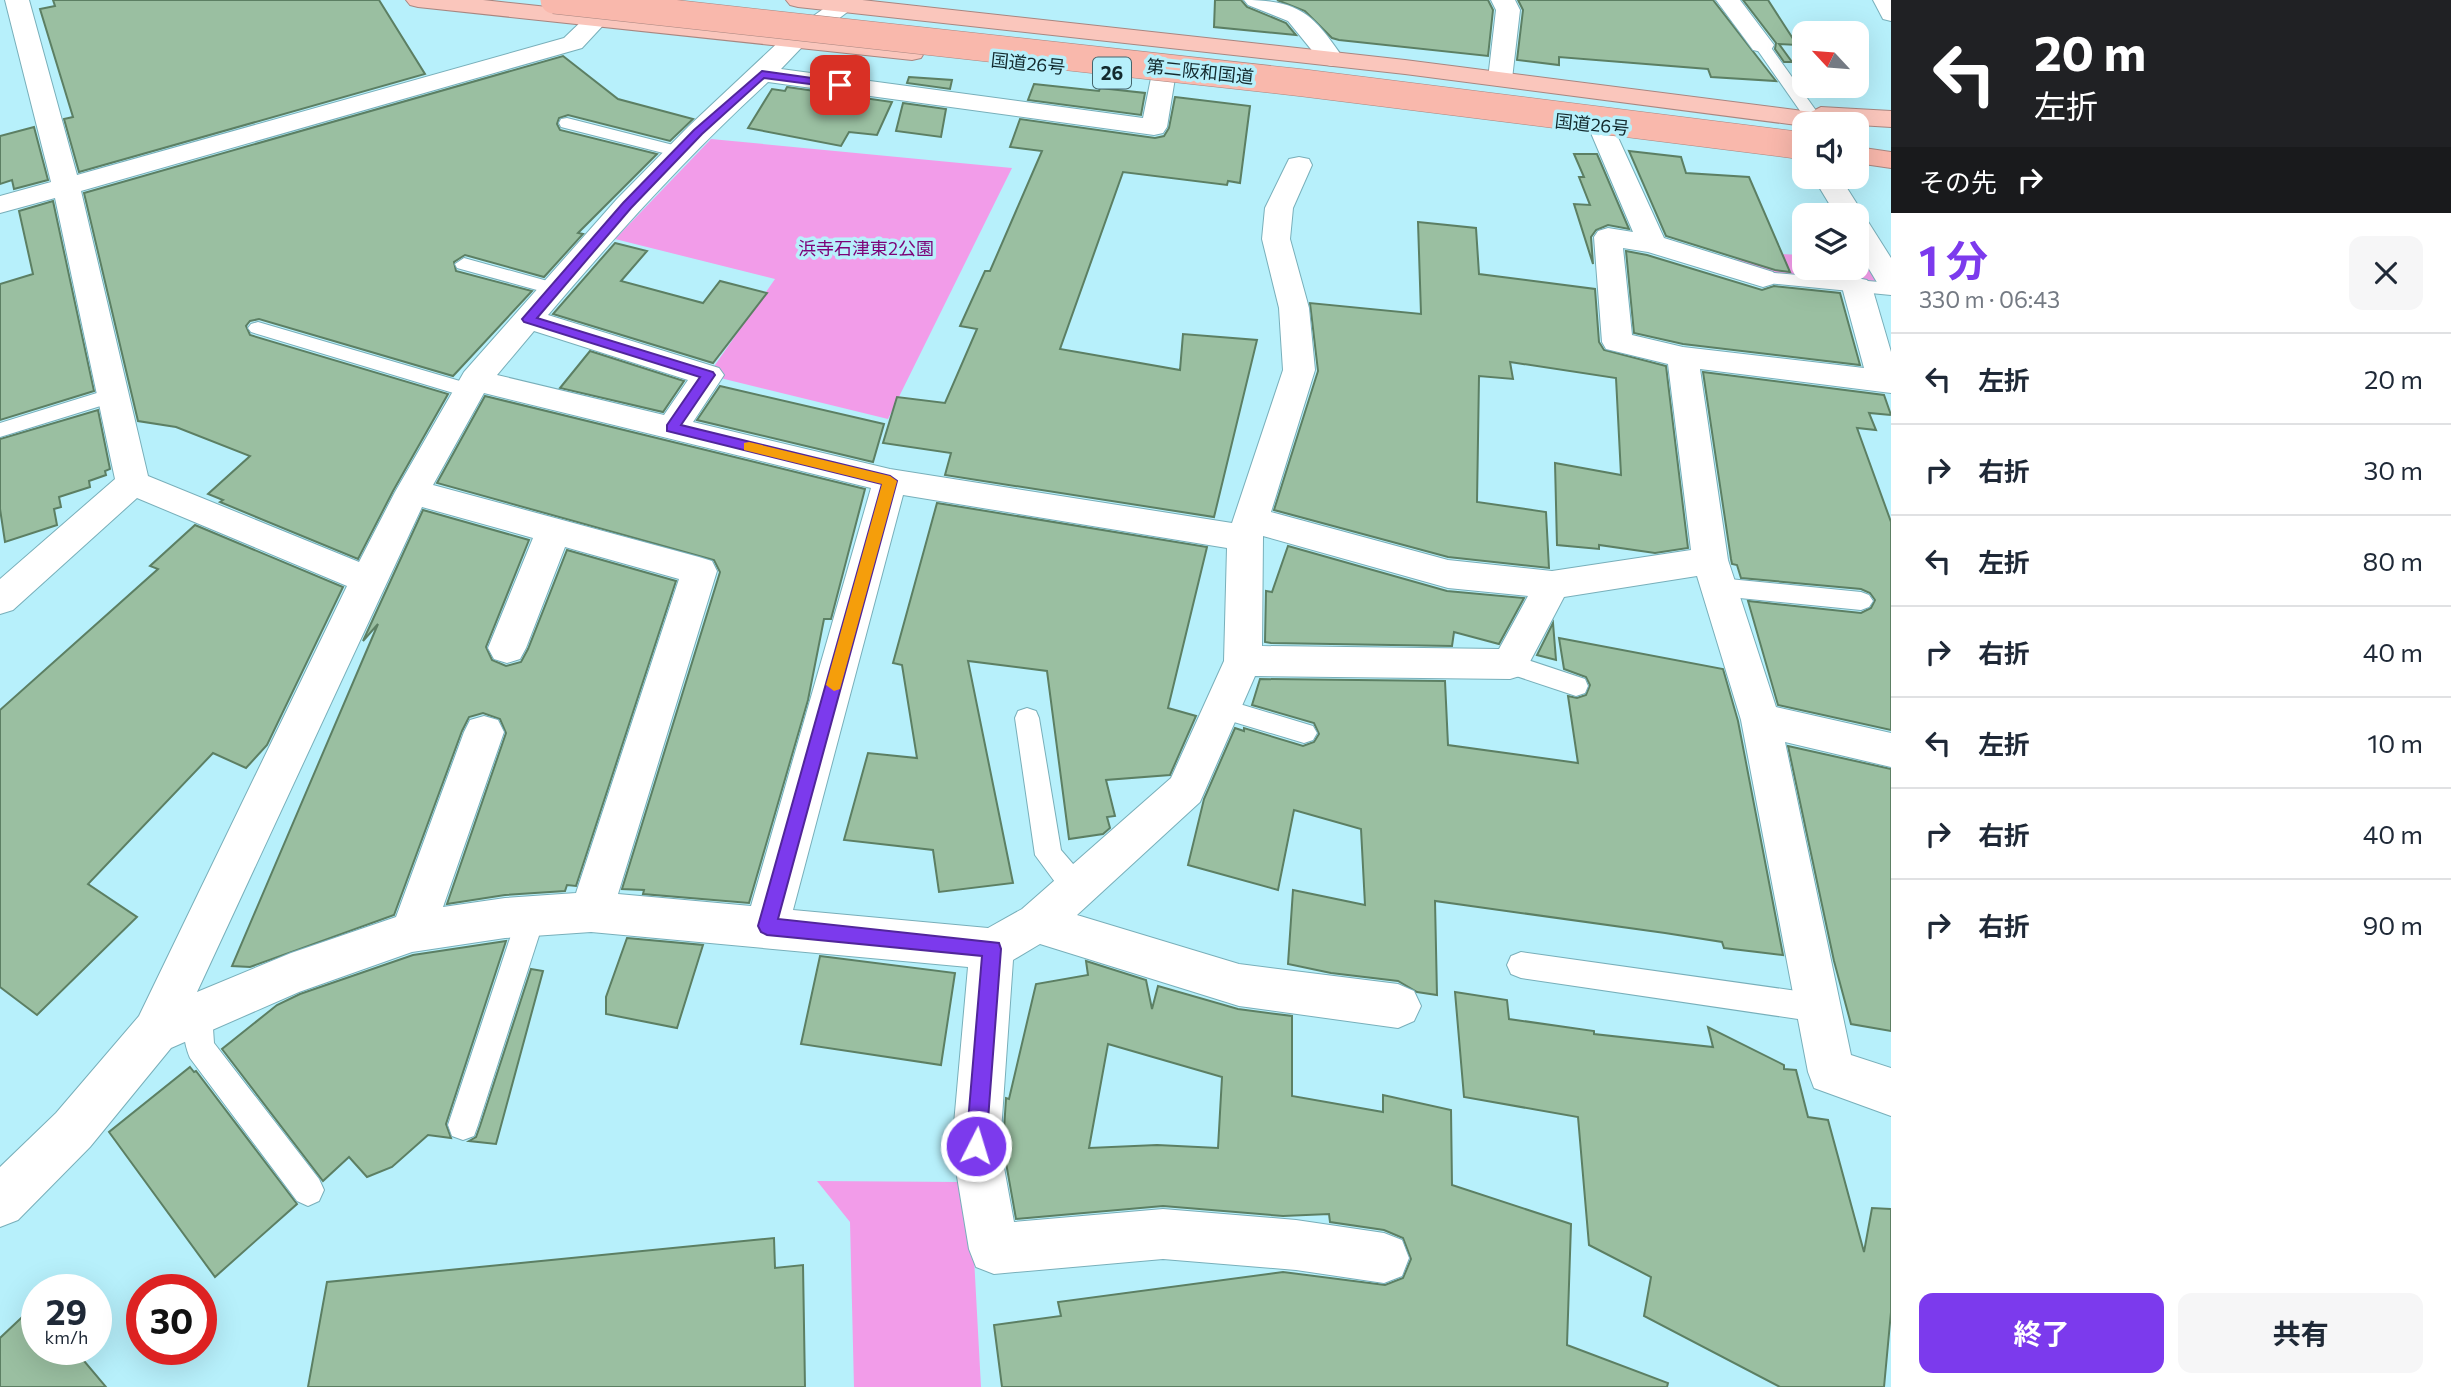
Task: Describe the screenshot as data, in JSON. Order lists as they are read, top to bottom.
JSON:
{
  "streets": {
    "highway": ["国道26号", "第二阪和国道", "26"]
  },
  "parks": ["浜寺石津東2公園"],
  "north": "top left",
  "page": {
    "turn": ["20 m", "左折"],
    "then": "その先",
    "heading": ["1 分", "330 m · 06:43"],
    "list": [
      {
        "name": "左折",
        "value": "20 m"
      },
      {
        "name": "右折",
        "value": "30 m"
      },
      {
        "name": "左折",
        "value": "80 m"
      },
      {
        "name": "右折",
        "value": "40 m"
      },
      {
        "name": "左折",
        "value": "10 m"
      },
      {
        "name": "右折",
        "value": "40 m"
      },
      {
        "name": "右折",
        "value": "90 m"
      }
    ],
    "speed": "29 km/h",
    "limit": "30",
    "buttons": ["終了", "共有"]
  }
}
